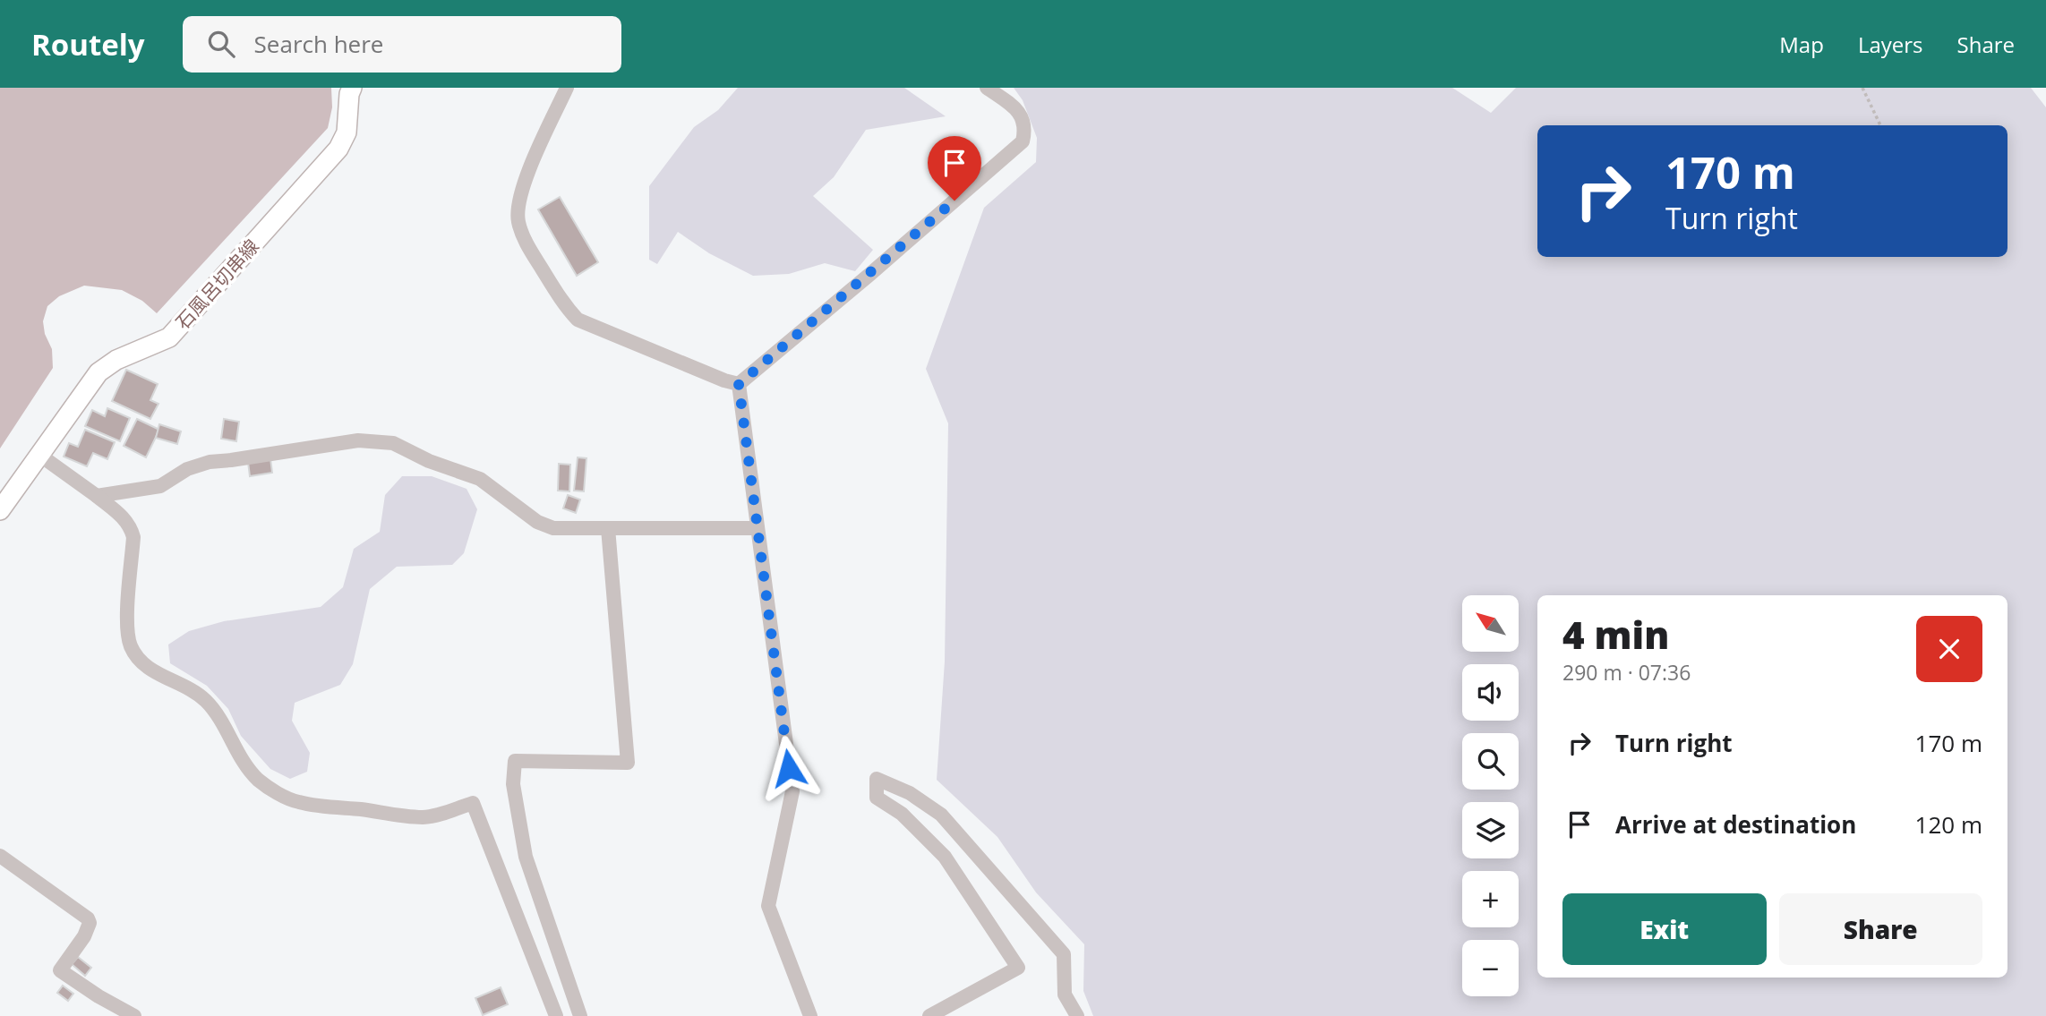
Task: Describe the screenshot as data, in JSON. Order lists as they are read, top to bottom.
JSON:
{
  "streets": {
    "main road": ["石風呂切串線"]
  },
  "north": "top left",
  "page": {
    "header": "Routely",
    "search": "Search here",
    "nav": ["Map", "Layers", "Share"],
    "turn": ["170 m", "Turn right"],
    "map_buttons": ["+", "−"],
    "heading": ["4 min", "290 m · 07:36"],
    "list": [
      {
        "name": "Turn right",
        "value": "170 m"
      },
      {
        "name": "Arrive at destination",
        "value": "120 m"
      }
    ],
    "buttons": ["Exit", "Share"]
  }
}
